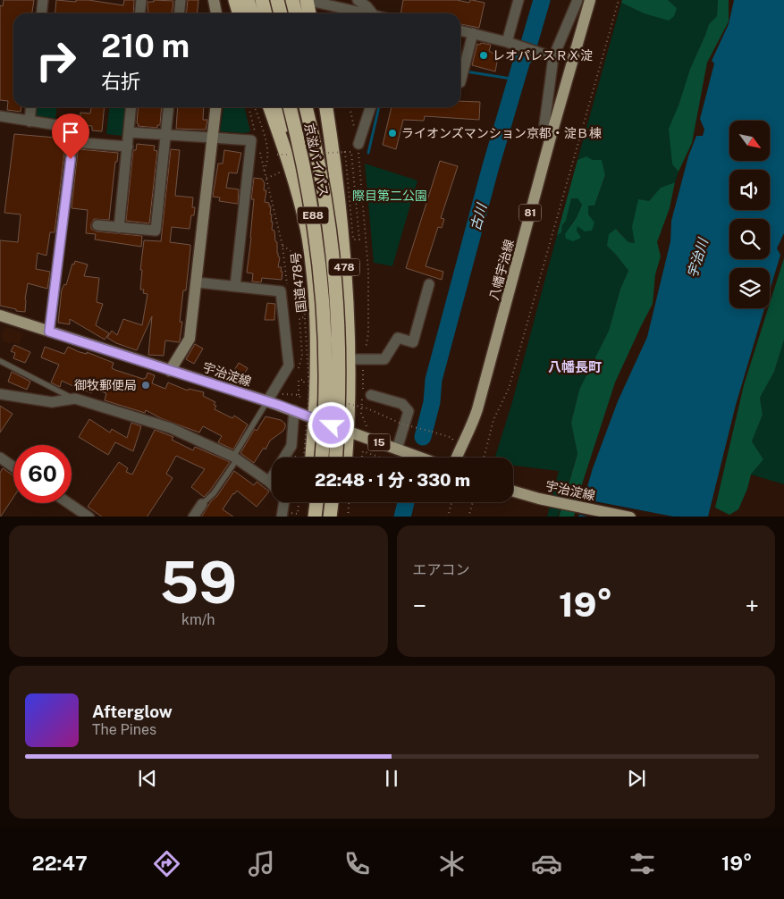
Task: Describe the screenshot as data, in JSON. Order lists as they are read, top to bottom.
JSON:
{
  "streets": {
    "highway": [
      "京滋バイパス",
      "E88",
      "478",
      "国道478号"
    ],
    "main road": [
      "81",
      "八幡宇治線",
      "宇治淀線",
      "15"
    ]
  },
  "crossings": [
    ["478", "宇治淀線"],
    ["国道478号", "宇治淀線"]
  ],
  "districts": ["八幡長町"],
  "water": ["古川", "宇治川"],
  "parks": ["際目第二公園"],
  "places": ["レオパレスＲＸ淀", "ライオンズマンション京都・淀Ｂ棟", "御牧郵便局"],
  "north": "bottom right",
  "page": {
    "turn": ["210 m", "右折"],
    "limit": "60",
    "trip": "22:48 · 1 分 · 330 m",
    "tile": [
      ["59", "km/h"],
      "エアコン"
    ],
    "heat": ["−", "19°", "+"],
    "song": ["Afterglow", "The Pines"],
    "tabs": ["22:47", "19°"]
  }
}
